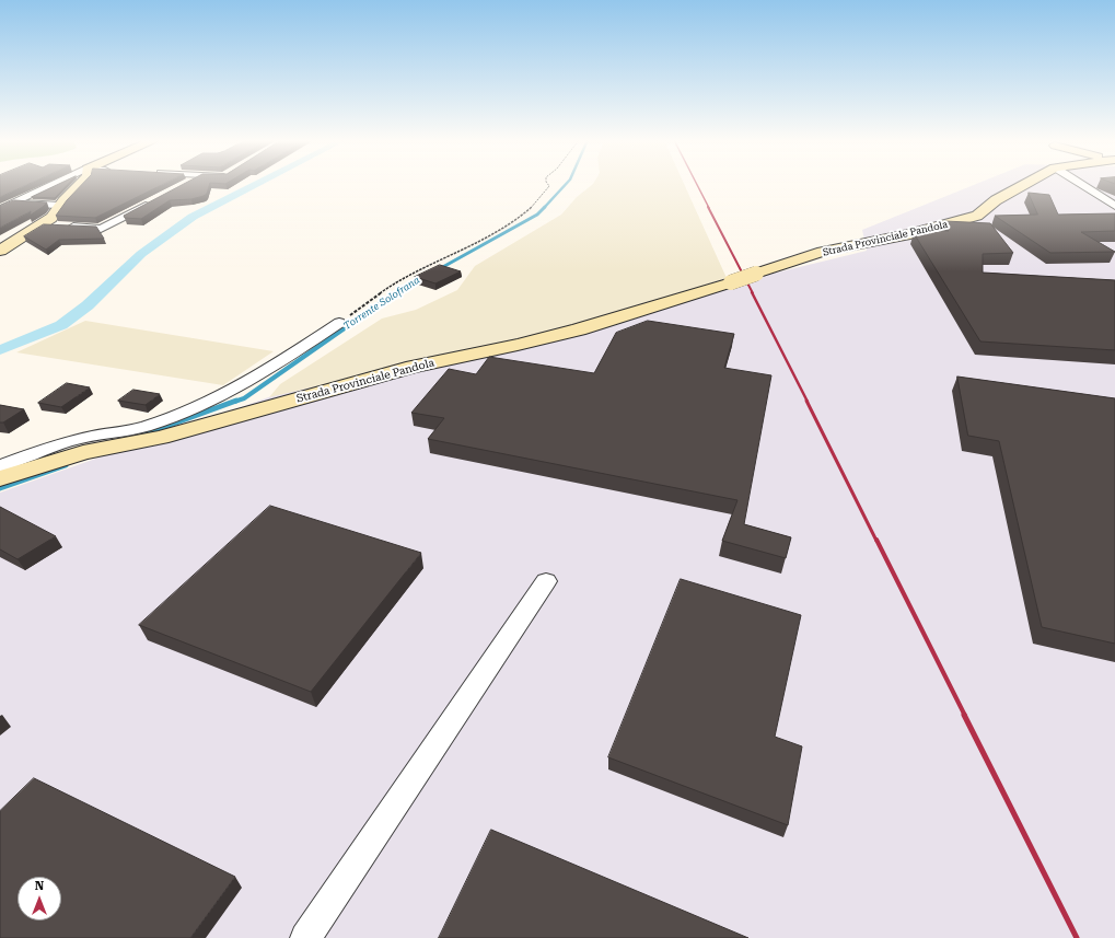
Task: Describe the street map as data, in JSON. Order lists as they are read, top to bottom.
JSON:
{
  "streets": {
    "street": ["Strada Provinciale Pandola"]
  },
  "water": ["Torrente Solofrana"],
  "north": "top"
}
